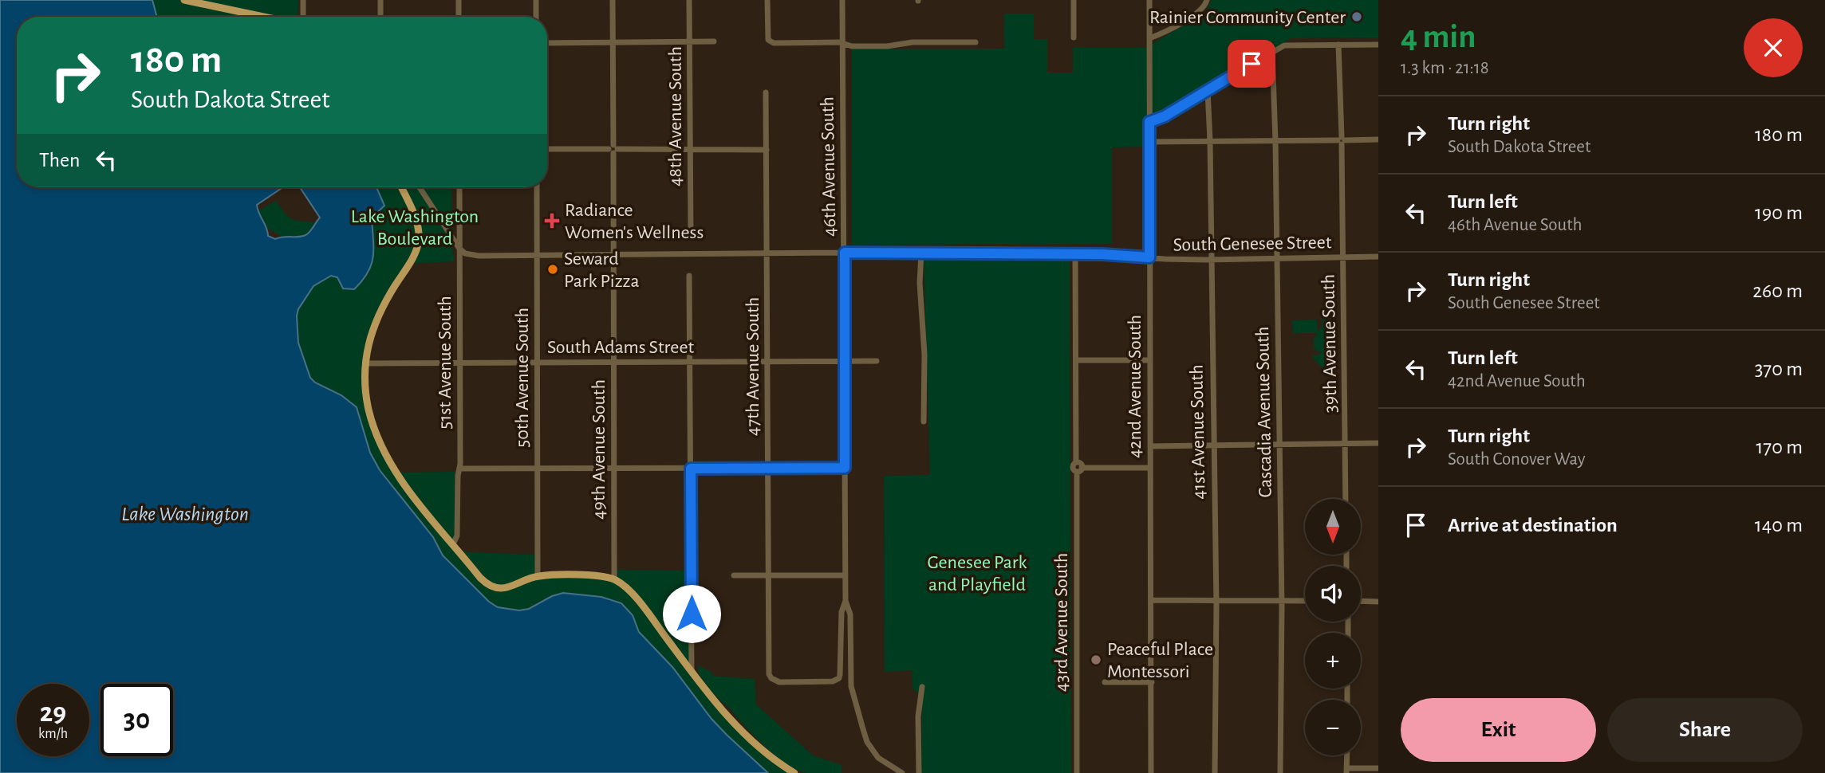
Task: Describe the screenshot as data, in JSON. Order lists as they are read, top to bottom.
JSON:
{
  "streets": {
    "street": [
      "48th Avenue South",
      "46th Avenue South",
      "South Genesee Street",
      "39th Avenue South",
      "South Adams Street",
      "51st Avenue South",
      "47th Avenue South",
      "50th Avenue South",
      "42nd Avenue South",
      "Cascadia Avenue South",
      "41st Avenue South",
      "49th Avenue South",
      "43rd Avenue South"
    ]
  },
  "crossings": [
    ["46th Avenue South", "South Genesee Street"],
    ["46th Avenue South", "South Adams Street"],
    ["46th Avenue South", "47th Avenue South"],
    ["South Genesee Street", "39th Avenue South"],
    ["South Genesee Street", "51st Avenue South"],
    ["South Genesee Street", "47th Avenue South"],
    ["South Genesee Street", "50th Avenue South"],
    ["South Genesee Street", "42nd Avenue South"],
    ["South Genesee Street", "Cascadia Avenue South"],
    ["South Genesee Street", "41st Avenue South"],
    ["South Genesee Street", "49th Avenue South"],
    ["South Adams Street", "51st Avenue South"],
    ["South Adams Street", "47th Avenue South"],
    ["South Adams Street", "50th Avenue South"],
    ["South Adams Street", "49th Avenue South"]
  ],
  "water": ["Lake Washington"],
  "parks": ["Lake Washington Boulevard", "Genesee Park and Playfield"],
  "places": {
    "other": ["Rainier Community Center", "Seward Park Pizza", "Peaceful Place Montessori"],
    "health": ["Radiance Women's Wellness"]
  },
  "north": "bottom",
  "page": {
    "heading": ["4 min", "1.3 km · 21:18"],
    "turn": ["180 m", "South Dakota Street"],
    "list": [
      {
        "name": "Turn right",
        "note": "South Dakota Street",
        "value": "180 m"
      },
      {
        "name": "Turn left",
        "note": "46th Avenue South",
        "value": "190 m"
      },
      {
        "name": "Turn right",
        "note": "South Genesee Street",
        "value": "260 m"
      },
      {
        "name": "Turn left",
        "note": "42nd Avenue South",
        "value": "370 m"
      },
      {
        "name": "Turn right",
        "note": "South Conover Way",
        "value": "170 m"
      },
      {
        "name": "Arrive at destination",
        "value": "140 m"
      }
    ],
    "then": "Then",
    "map_buttons": ["+", "−"],
    "speed": "29 km/h",
    "limit": "30",
    "buttons": ["Exit", "Share"]
  }
}
